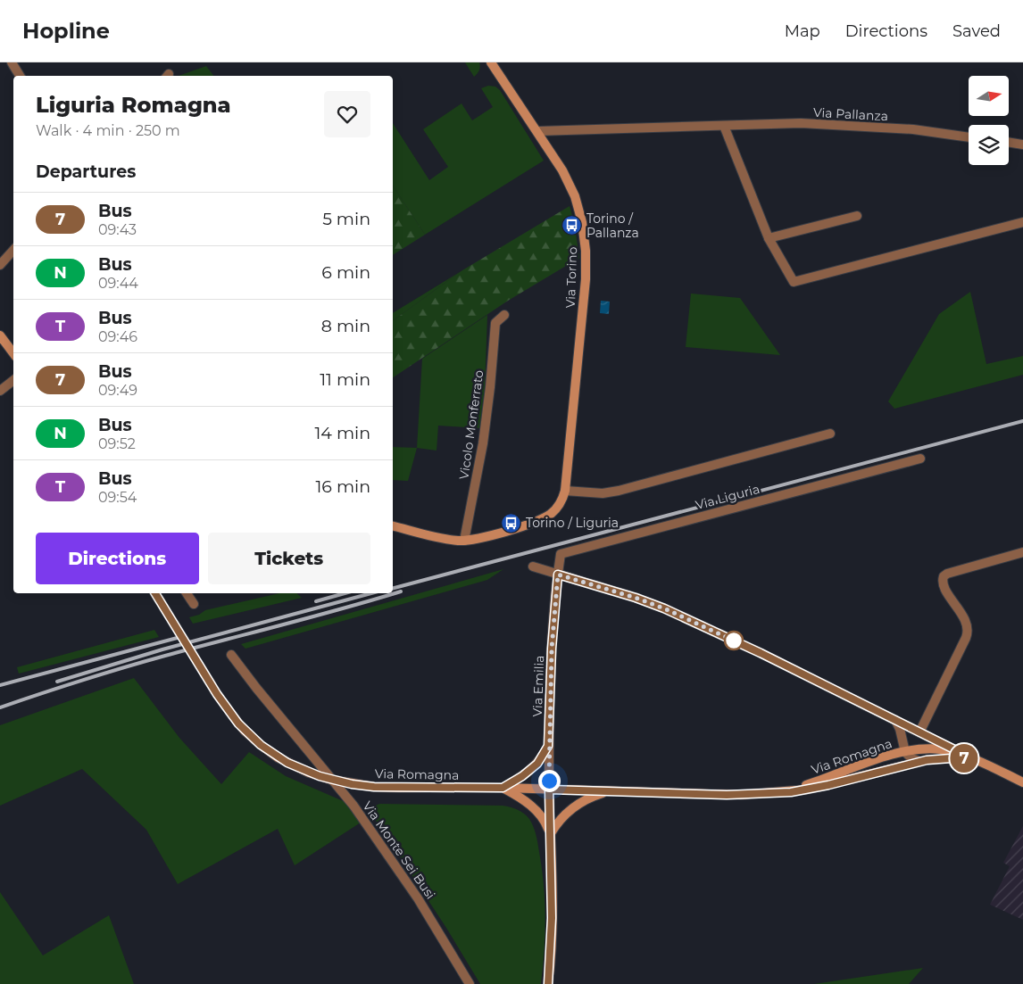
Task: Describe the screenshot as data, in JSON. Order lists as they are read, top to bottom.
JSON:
{
  "streets": {
    "main road": ["Via Torino", "Via Emilia", "Via Romagna"],
    "street": [
      "Via Pallanza",
      "Vicolo Monferrato",
      "Via Liguria",
      "Via Monte Sei Busi"
    ]
  },
  "crossings": [
    ["Via Pallanza", "Via Torino"],
    ["Via Torino", "Vicolo Monferrato"],
    ["Via Liguria", "Via Emilia"],
    ["Via Emilia", "Via Romagna"],
    ["Via Romagna", "Via Monte Sei Busi"]
  ],
  "places": {
    "bus stop": ["Torino / Pallanza", "Torino / Liguria"]
  },
  "lines": ["bus line 7"],
  "north": "right",
  "page": {
    "header": "Hopline",
    "nav": ["Map", "Directions", "Saved"],
    "on_map": "7",
    "heading": [
      ["Liguria Romagna", "Walk · 4 min · 250 m"],
      "Departures"
    ],
    "list": [
      {
        "mark": "7",
        "name": "Bus",
        "note": "09:43",
        "value": "5 min"
      },
      {
        "mark": "N",
        "name": "Bus",
        "note": "09:44",
        "value": "6 min"
      },
      {
        "mark": "T",
        "name": "Bus",
        "note": "09:46",
        "value": "8 min"
      },
      {
        "mark": "7",
        "name": "Bus",
        "note": "09:49",
        "value": "11 min"
      },
      {
        "mark": "N",
        "name": "Bus",
        "note": "09:52",
        "value": "14 min"
      },
      {
        "mark": "T",
        "name": "Bus",
        "note": "09:54",
        "value": "16 min"
      }
    ],
    "buttons": ["Directions", "Tickets"]
  }
}
